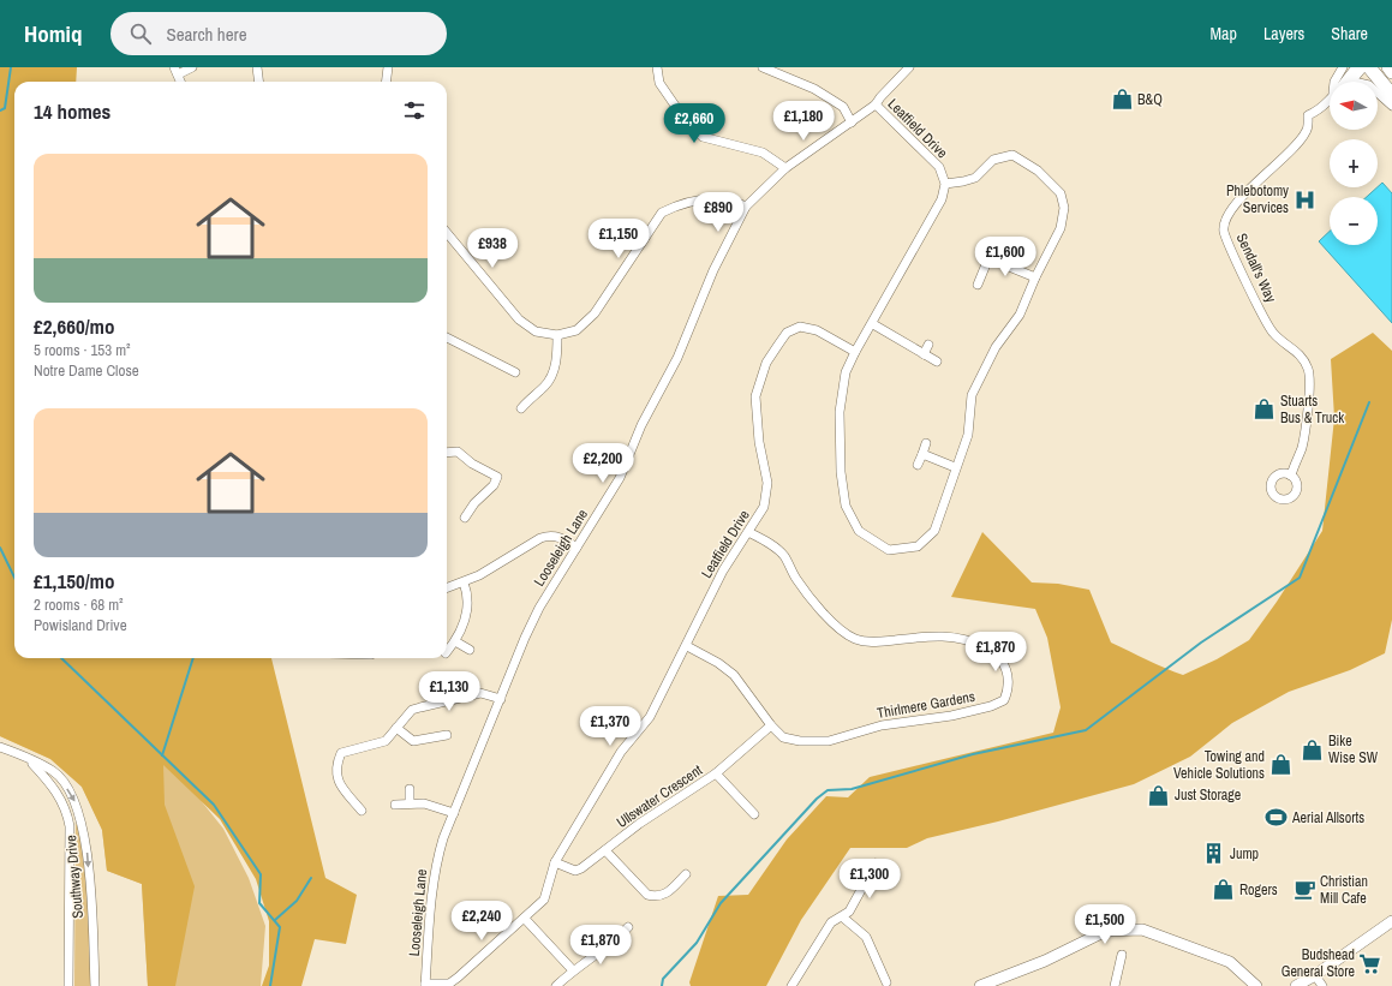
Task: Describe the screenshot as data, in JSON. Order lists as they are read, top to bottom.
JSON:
{
  "streets": {
    "street": [
      "Leatfield Drive",
      "Sendall's Way",
      "Looseleigh Lane",
      "Thirlmere Gardens",
      "Ullswater Crescent",
      "Southway Drive"
    ]
  },
  "crossings": [
    ["Leatfield Drive", "Looseleigh Lane"],
    ["Leatfield Drive", "Thirlmere Gardens"],
    ["Leatfield Drive", "Ullswater Crescent"],
    ["Thirlmere Gardens", "Ullswater Crescent"]
  ],
  "places": {
    "shop": [
      "B&Q",
      "Stuarts Bus & Truck",
      "Bike Wise SW",
      "Towing and Vehicle Solutions",
      "Just Storage",
      "Rogers"
    ],
    "hospital": ["Phlebotomy Services"],
    "sports": ["Aerial Allsorts"],
    "building": ["Jump"],
    "cafe": ["Christian Mill Cafe"],
    "supermarket": ["Budshead General Store"]
  },
  "north": "left",
  "page": {
    "header": "Homiq",
    "search": "Search here",
    "nav": ["Map", "Layers", "Share"],
    "map_buttons": ["+", "−"],
    "heading": "14 homes",
    "price": [
      "£1,180",
      "£2,660",
      "£890",
      "£1,150",
      "£938",
      "£1,600",
      "£2,200",
      "£1,870",
      "£1,130",
      "£1,370",
      "£1,300",
      "£2,240",
      "£1,500",
      "£1,870"
    ],
    "list": [
      {
        "name": "£2,660/mo",
        "note": "5 rooms · 153 m² · Notre Dame Close"
      },
      {
        "name": "£1,150/mo",
        "note": "2 rooms · 68 m² · Powisland Drive"
      }
    ]
  }
}
